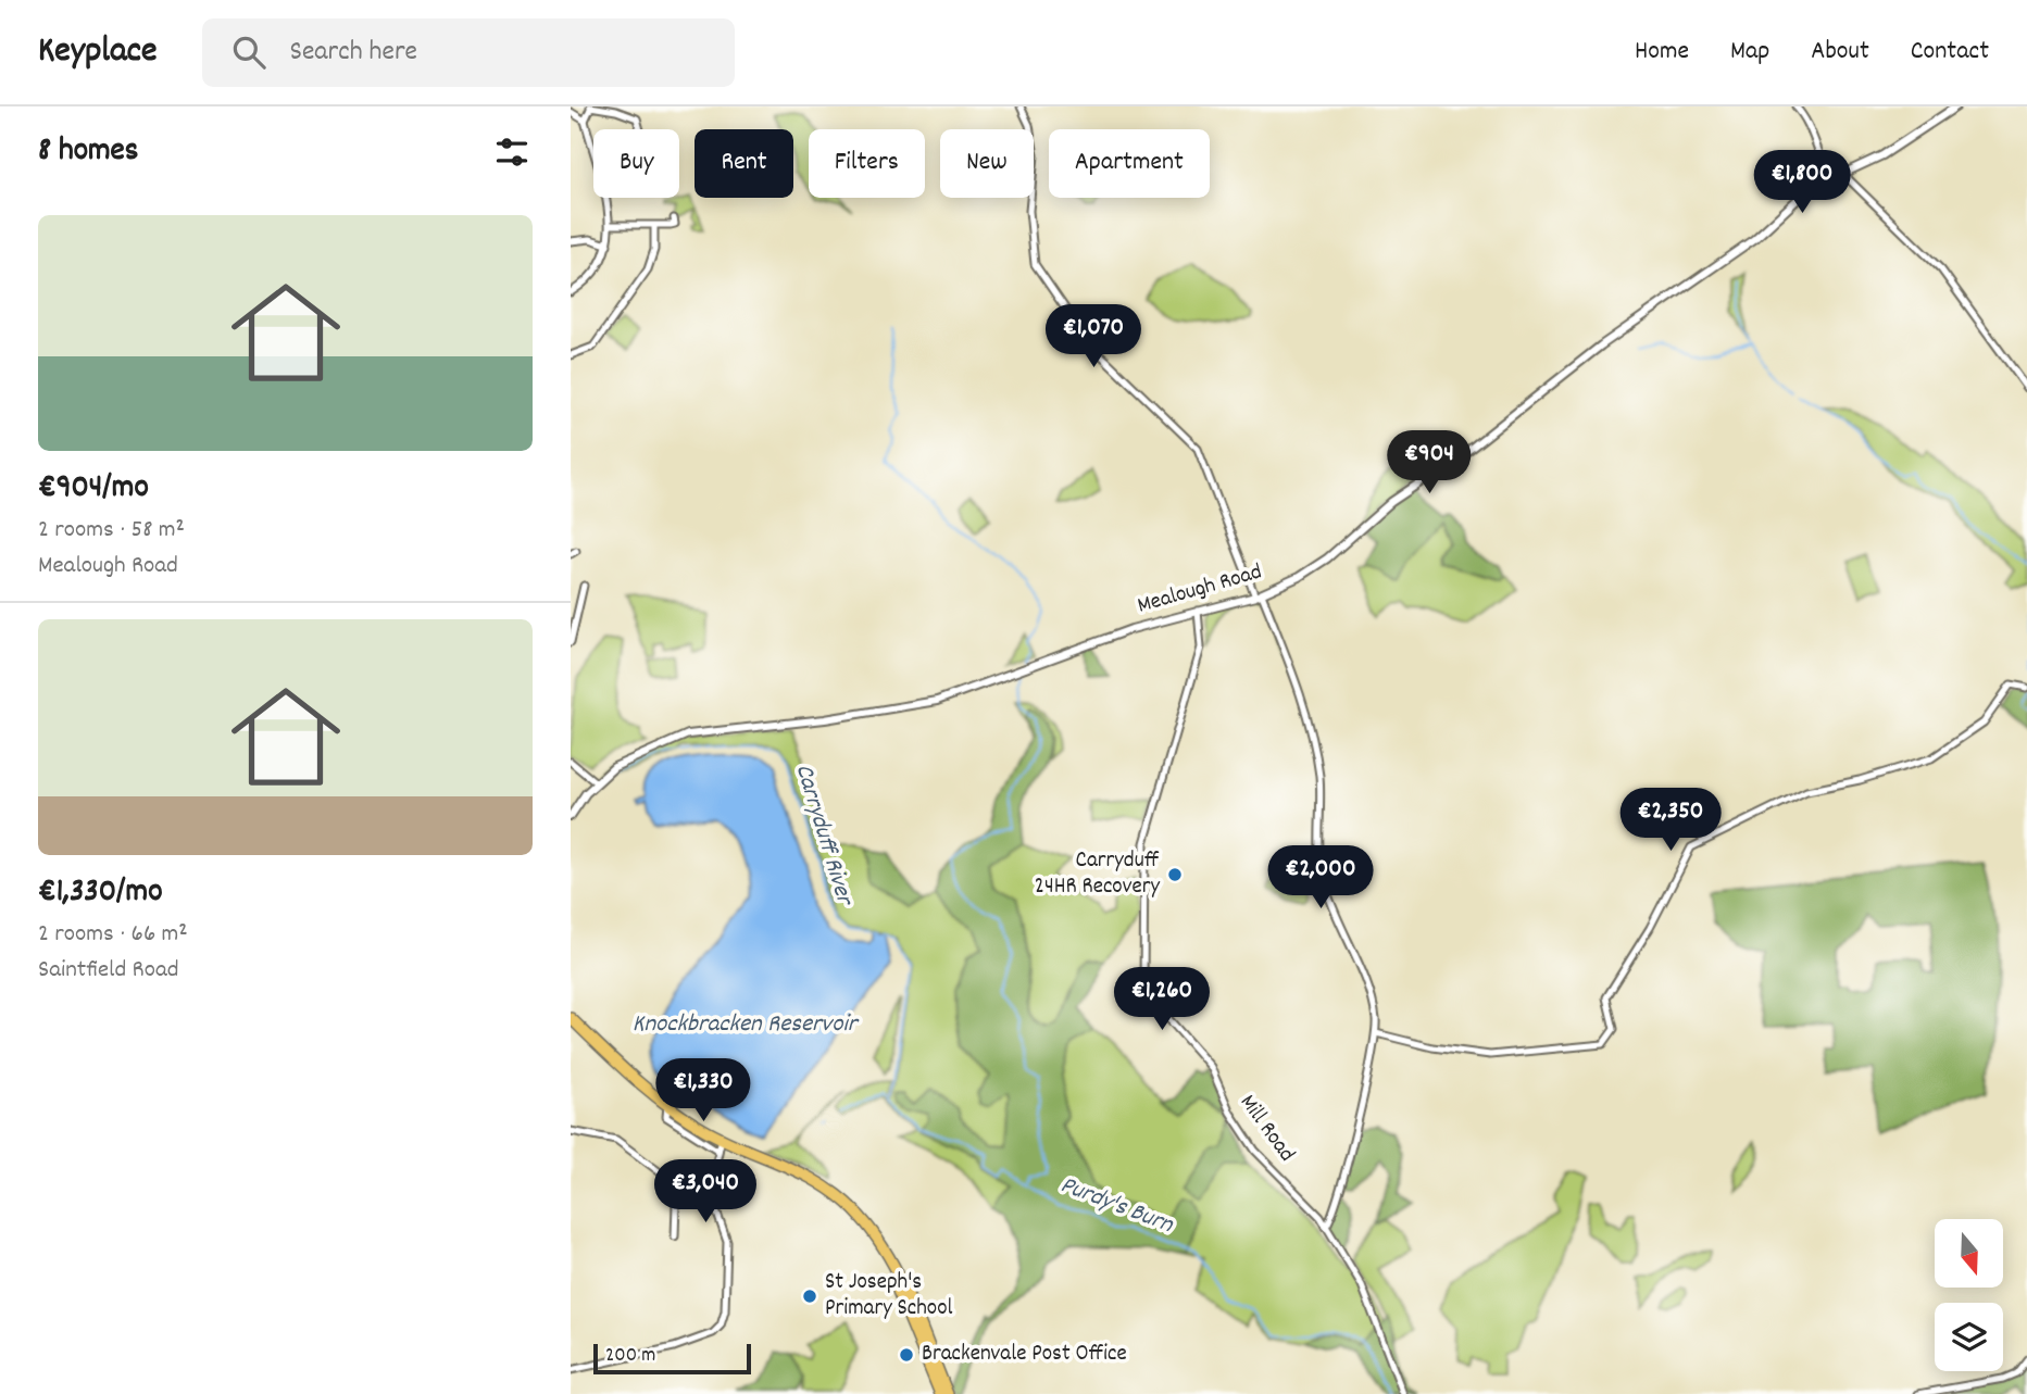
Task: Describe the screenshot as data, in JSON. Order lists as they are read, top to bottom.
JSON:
{
  "streets": {
    "street": ["Mealough Road", "Mill Road"]
  },
  "crossings": [
    ["Mealough Road", "Mill Road"]
  ],
  "water": ["Carryduff River", "Knockbracken Reservoir", "Purdy's Burn"],
  "places": ["Carryduff 24HR Recovery", "St Joseph's Primary School", "Brackenvale Post Office"],
  "scale_bar": "200 m",
  "north": "bottom",
  "page": {
    "header": "Keyplace",
    "search": "Search here",
    "nav": [
      "Home",
      "Map",
      "About",
      "Contact"
    ],
    "heading": "8 homes",
    "chip": [
      "Buy",
      "Rent",
      "Filters",
      "New",
      "Apartment"
    ],
    "price": [
      "€1,800",
      "€1,070",
      "€904",
      "€2,350",
      "€2,000",
      "€1,260",
      "€1,330",
      "€3,040"
    ],
    "list": [
      {
        "name": "€904/mo",
        "note": "2 rooms · 58 m² · Mealough Road"
      },
      {
        "name": "€1,330/mo",
        "note": "2 rooms · 66 m² · Saintfield Road"
      }
    ],
    "scale": "200 m"
  }
}
